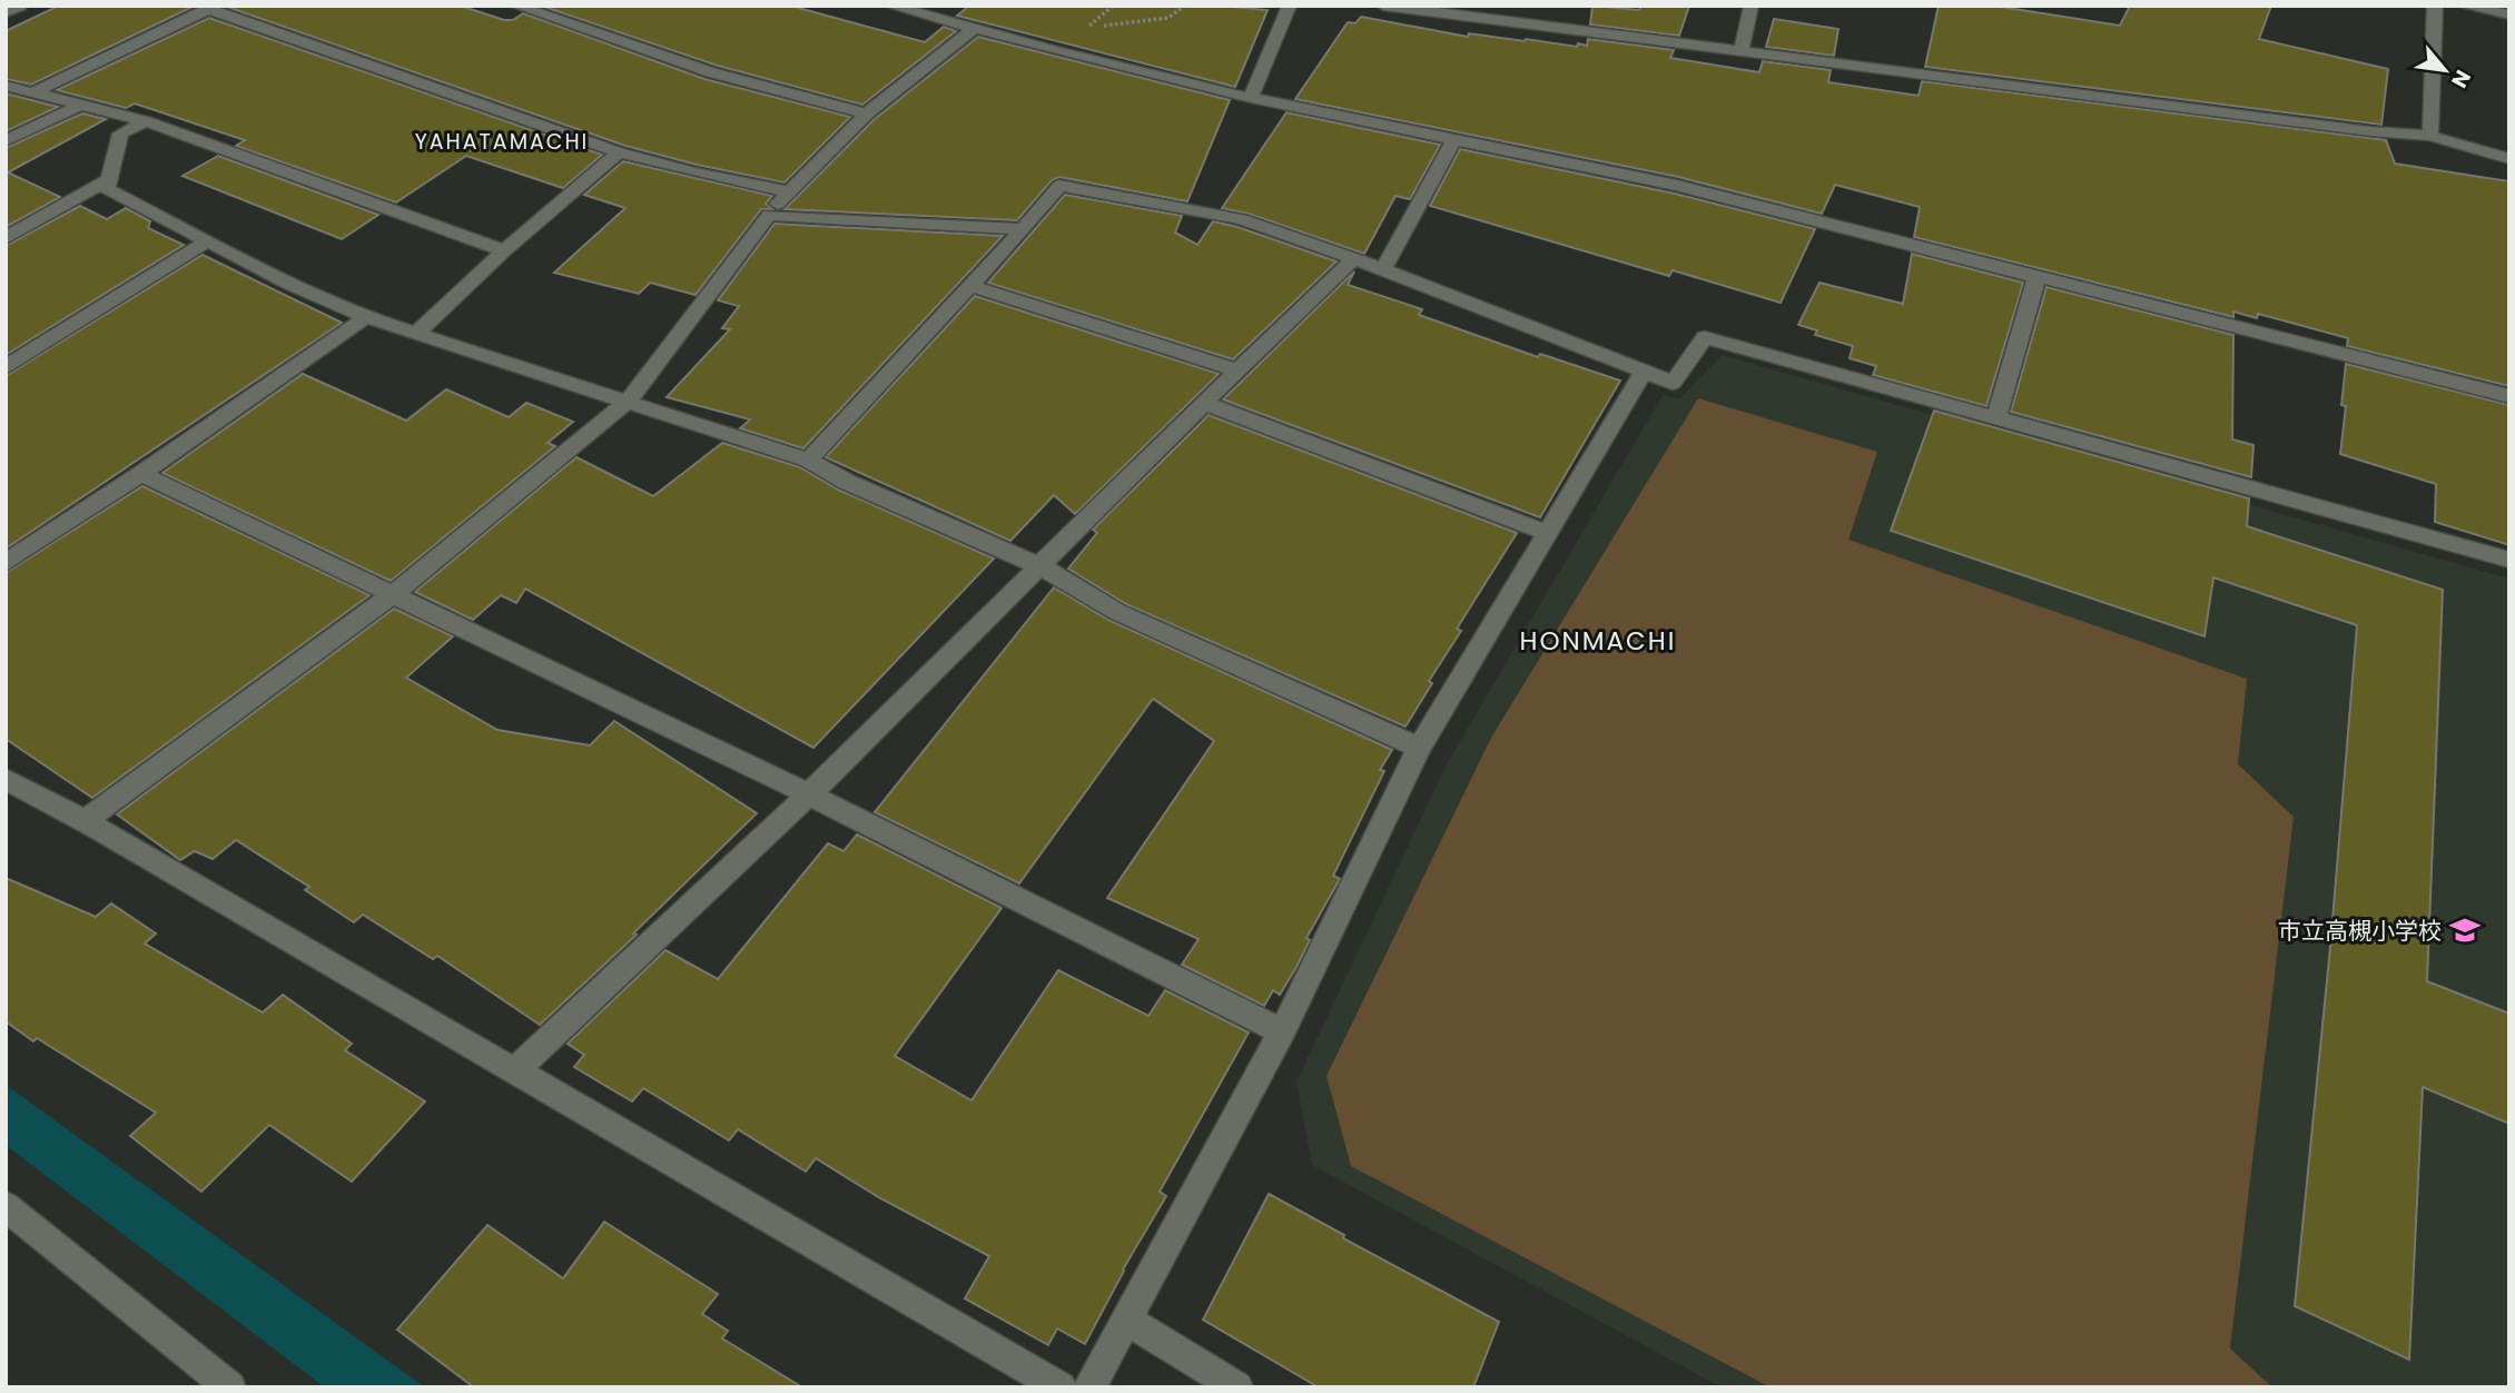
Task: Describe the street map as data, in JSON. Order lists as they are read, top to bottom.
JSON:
{
  "districts": ["YAHATAMACHI", "HONMACHI"],
  "places": {
    "school or university": ["市立高槻小学校"]
  },
  "north": "bottom right"
}
